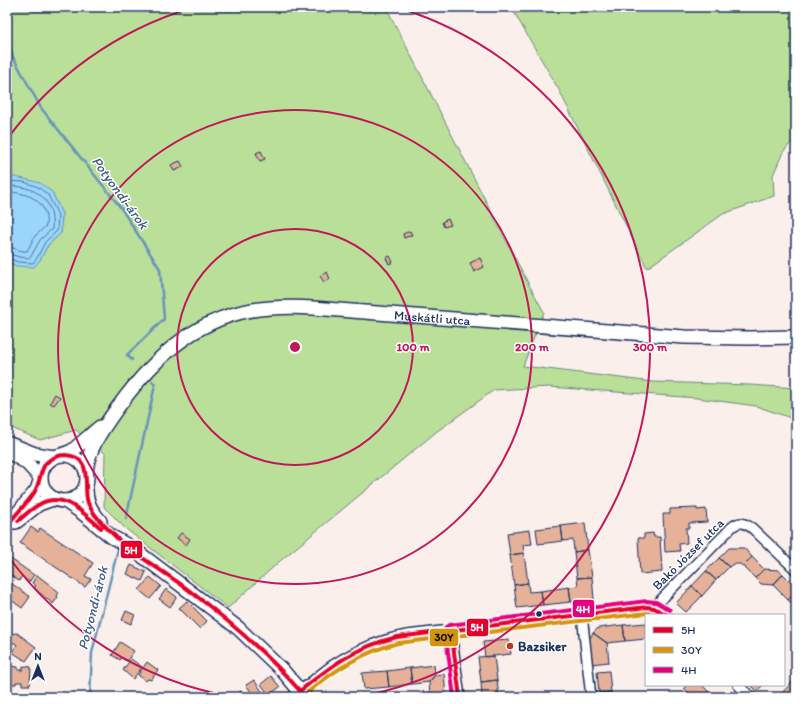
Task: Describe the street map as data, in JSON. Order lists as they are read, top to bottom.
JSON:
{
  "streets": {
    "main road": ["Muskátli utca"],
    "street": ["Bakó József utca"]
  },
  "water": ["Potyondi-árok"],
  "places": ["Bazsiker"],
  "lines": ["transit line 5H", "transit line 4H", "transit line 30Y"],
  "legend": ["5H", "30Y", "4H"],
  "north": "top",
  "rings": ["100 m", "200 m", "300 m"]
}
